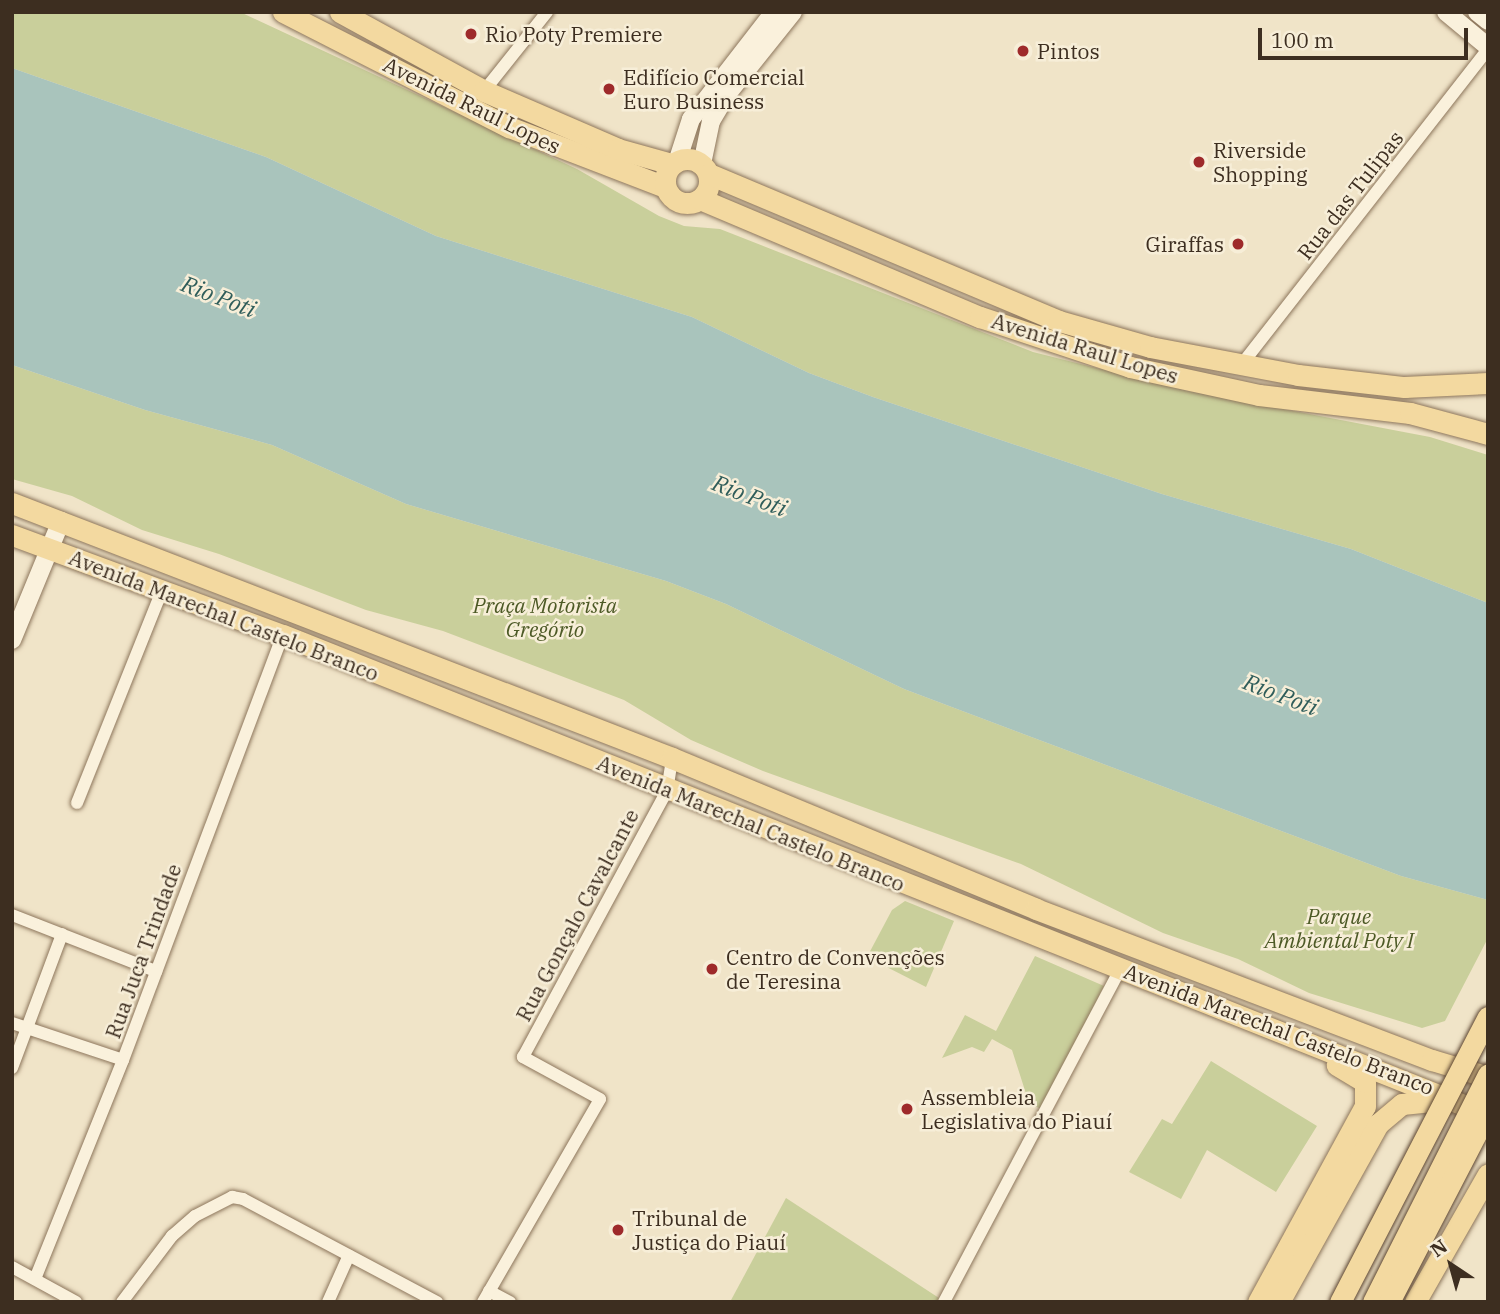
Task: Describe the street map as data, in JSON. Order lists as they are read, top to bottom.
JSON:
{
  "streets": {
    "main road": ["Avenida Raul Lopes", "Avenida Marechal Castelo Branco"],
    "street": ["Rua das Tulipas", "Rua Gonçalo Cavalcante", "Rua Juca Trindade"]
  },
  "crossings": [
    ["Avenida Raul Lopes", "Rua das Tulipas"],
    ["Avenida Marechal Castelo Branco", "Rua Gonçalo Cavalcante"],
    ["Avenida Marechal Castelo Branco", "Rua Juca Trindade"]
  ],
  "water": ["Rio Poti"],
  "parks": ["Praça Motorista Gregório", "Parque Ambiental Poty I"],
  "places": [
    "Rio Poty Premiere",
    "Pintos",
    "Edifício Comercial Euro Business",
    "Riverside Shopping",
    "Giraffas",
    "Centro de Convenções de Teresina",
    "Assembleia Legislativa do Piauí",
    "Tribunal de Justiça do Piauí"
  ],
  "scale_bar": "100 m",
  "north": "top left"
}
